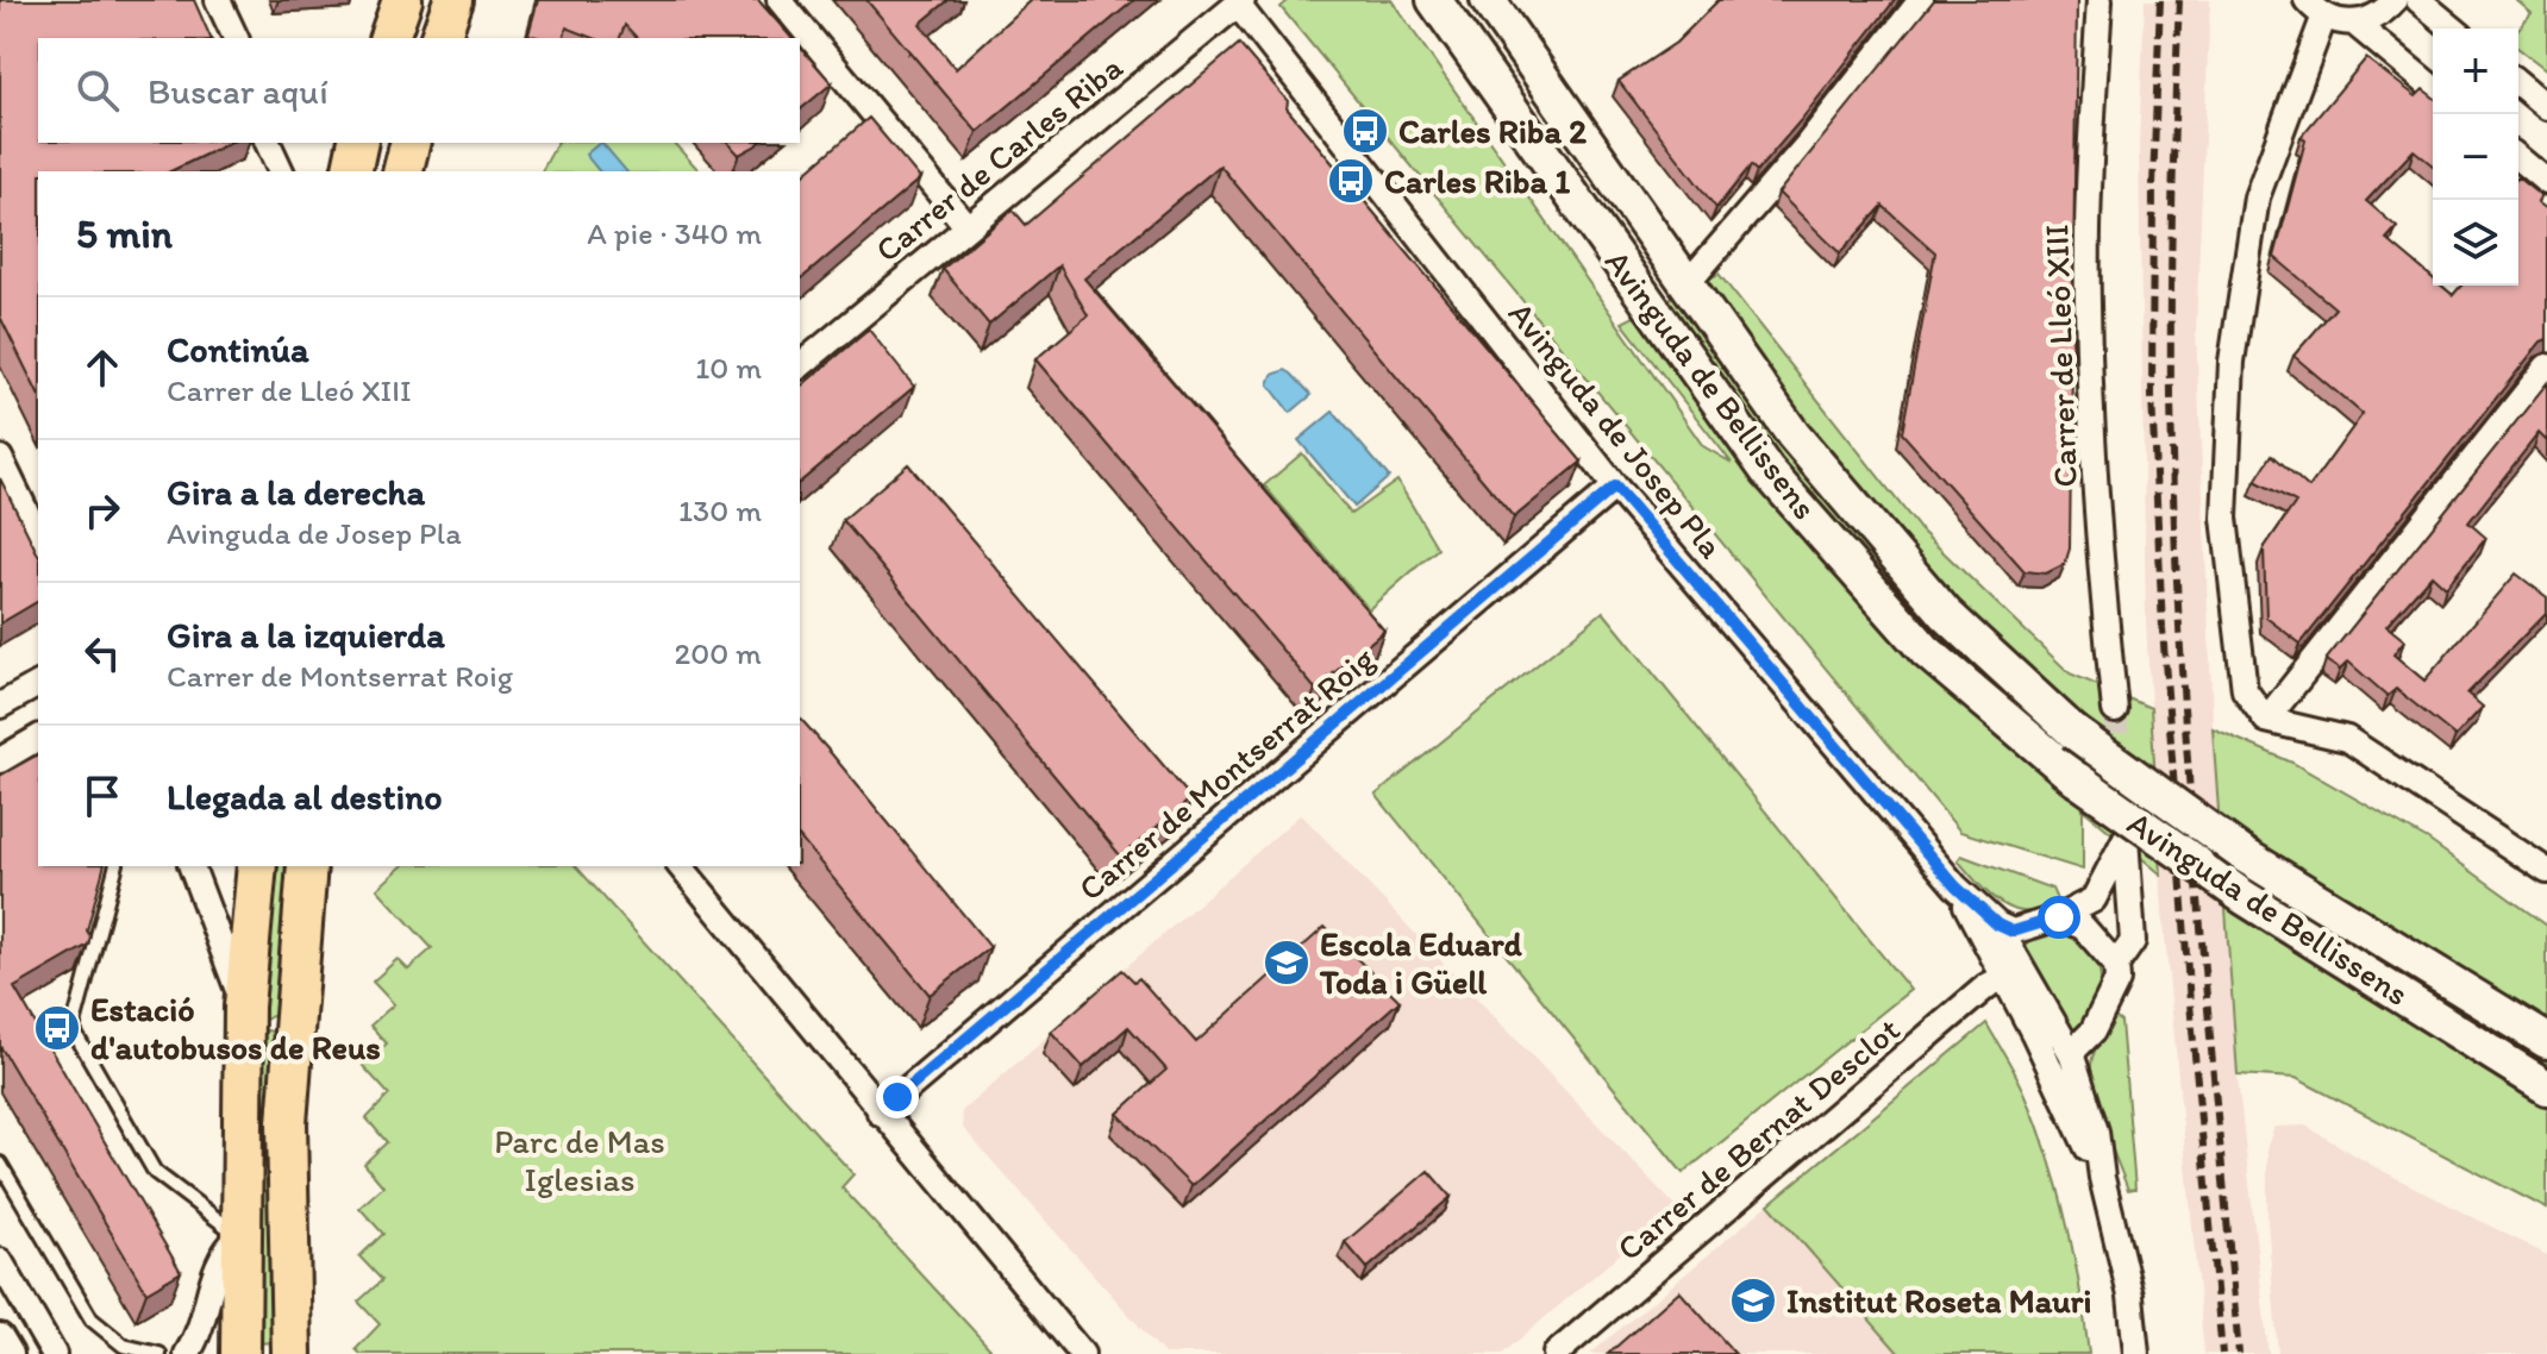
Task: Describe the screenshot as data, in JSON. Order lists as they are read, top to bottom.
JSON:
{
  "streets": {
    "main road": ["Avinguda de Bellissens"],
    "street": [
      "Carrer de Carles Riba",
      "Carrer de Lleó XIII",
      "Avinguda de Josep Pla",
      "Carrer de Montserrat Roig",
      "Carrer de Bernat Desclot"
    ]
  },
  "crossings": [
    ["Carrer de Carles Riba", "Avinguda de Josep Pla"],
    ["Avinguda de Josep Pla", "Carrer de Montserrat Roig"],
    ["Avinguda de Josep Pla", "Carrer de Bernat Desclot"]
  ],
  "parks": ["Parc de Mas Iglesias"],
  "places": {
    "bus stop": ["Carles Riba 2", "Carles Riba 1", "Estació d'autobusos de Reus"],
    "school or university": ["Escola Eduard Toda i Güell", "Institut Roseta Mauri"]
  },
  "page": {
    "map_buttons": ["+", "−"],
    "search": "Buscar aquí",
    "heading": ["5 min", "A pie · 340 m"],
    "list": [
      ["Continúa", "Carrer de Lleó XIII", "10 m"],
      ["Gira a la derecha", "Avinguda de Josep Pla", "130 m"],
      ["Gira a la izquierda", "Carrer de Montserrat Roig", "200 m"],
      "Llegada al destino"
    ]
  }
}
